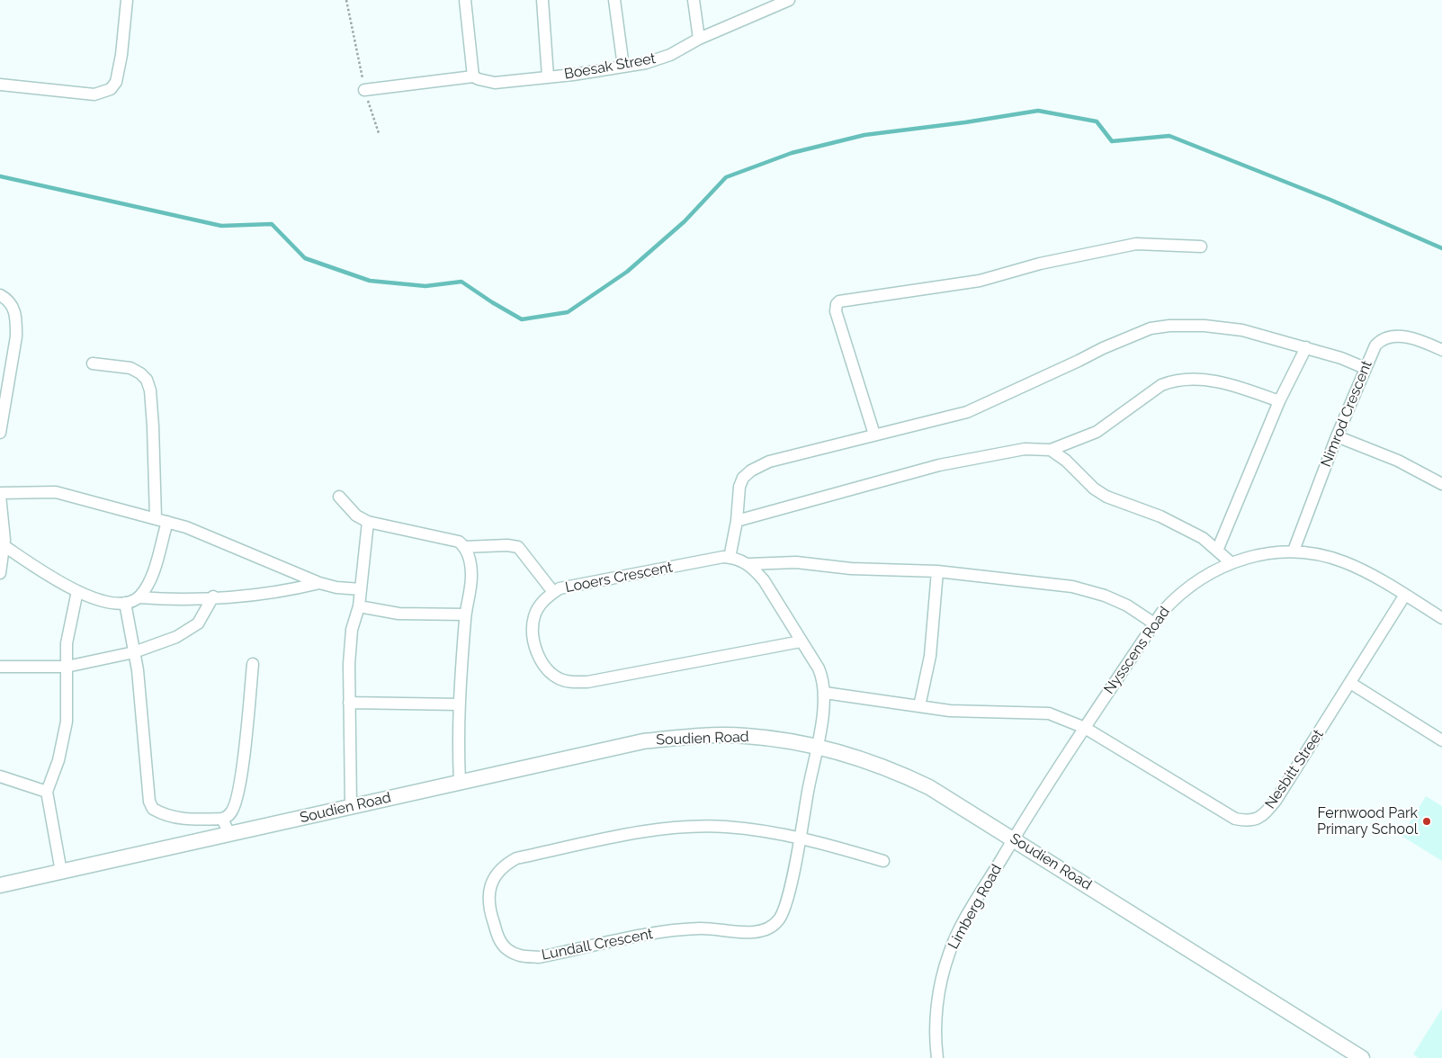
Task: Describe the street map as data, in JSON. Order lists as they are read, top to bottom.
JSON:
{
  "streets": {
    "street": [
      "Boesak Street",
      "Nimrod Crescent",
      "Looers Crescent",
      "Nysscens Road",
      "Soudien Road",
      "Nesbitt Street",
      "Limberg Road",
      "Lundall Crescent"
    ]
  },
  "crossings": [
    ["Nimrod Crescent", "Nysscens Road"],
    ["Looers Crescent", "Soudien Road"],
    ["Looers Crescent", "Nesbitt Street"],
    ["Looers Crescent", "Lundall Crescent"],
    ["Nysscens Road", "Soudien Road"],
    ["Nysscens Road", "Nesbitt Street"],
    ["Nysscens Road", "Limberg Road"],
    ["Soudien Road", "Limberg Road"],
    ["Soudien Road", "Lundall Crescent"]
  ],
  "places": ["Fernwood Park Primary School"]
}
